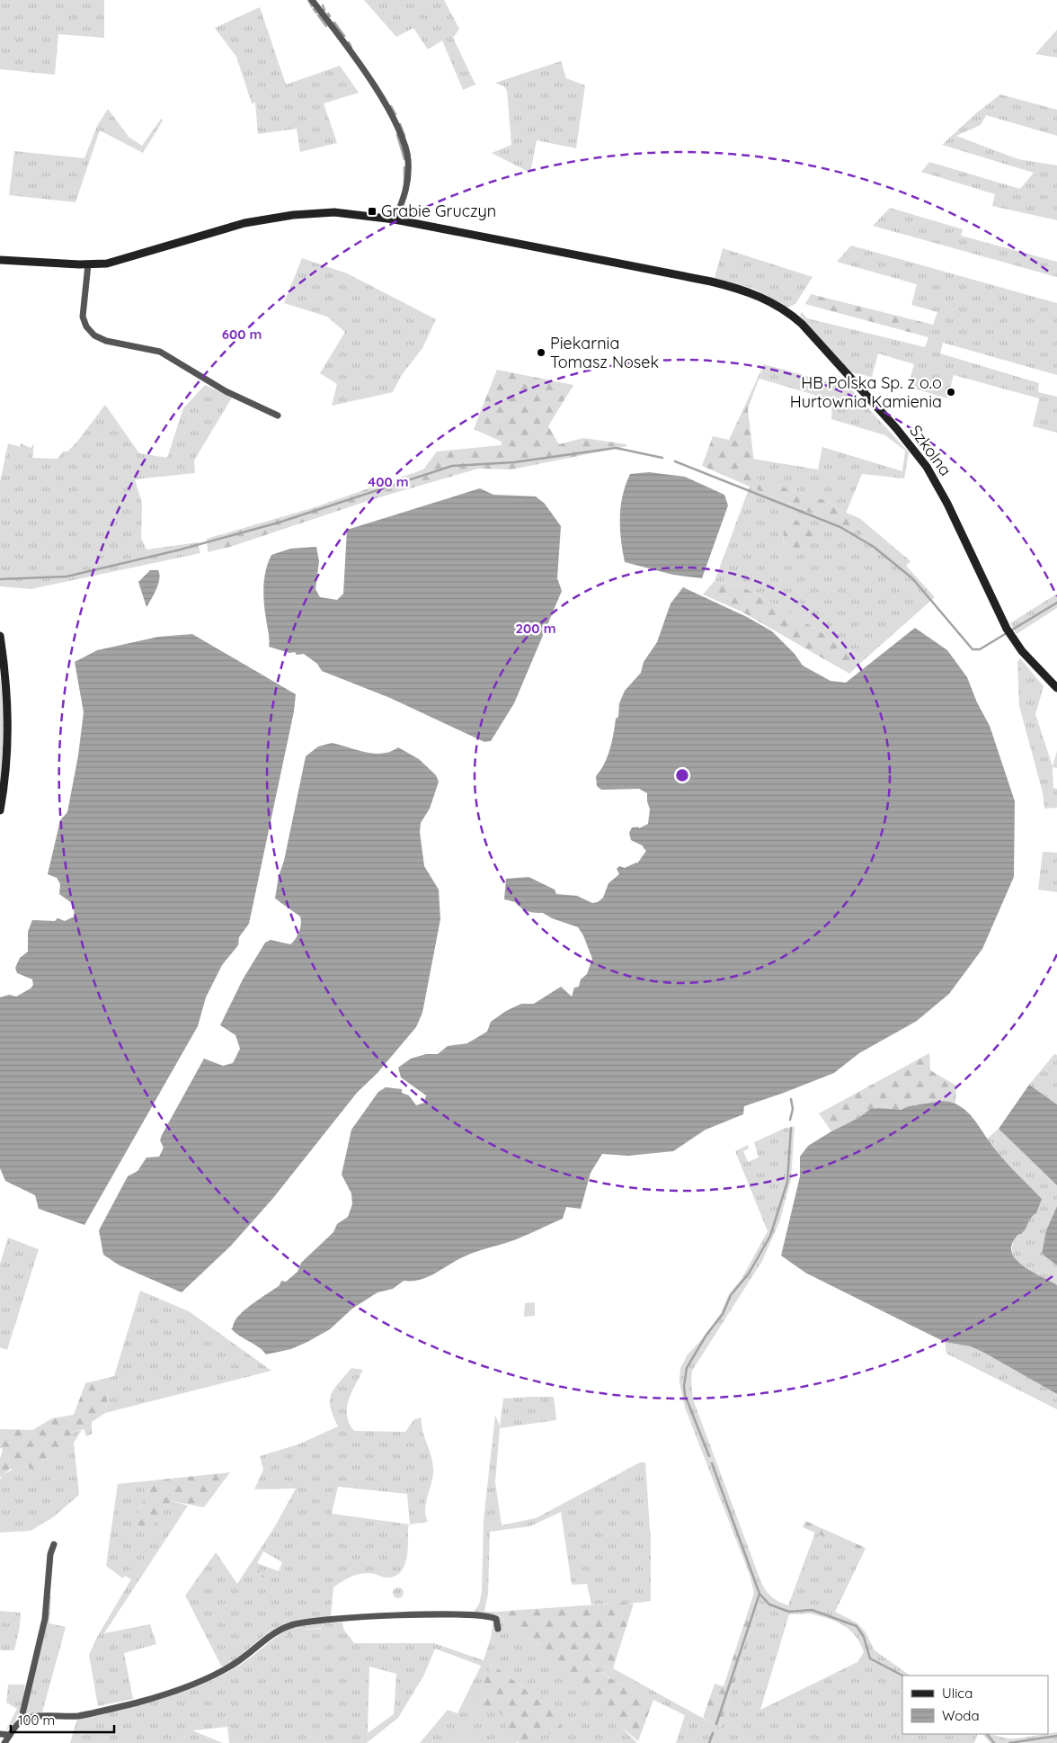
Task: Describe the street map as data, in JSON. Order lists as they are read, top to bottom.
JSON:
{
  "streets": {
    "street": ["Szkolna"]
  },
  "places": {
    "transit": ["Grabie Gruczyn"],
    "other": ["Piekarnia Tomasz Nosek", "HB Polska Sp. z o.o Hurtownia Kamienia"]
  },
  "legend": ["Ulica", "Woda"],
  "scale_bar": "100 m",
  "rings": ["600 m", "400 m", "200 m"]
}
